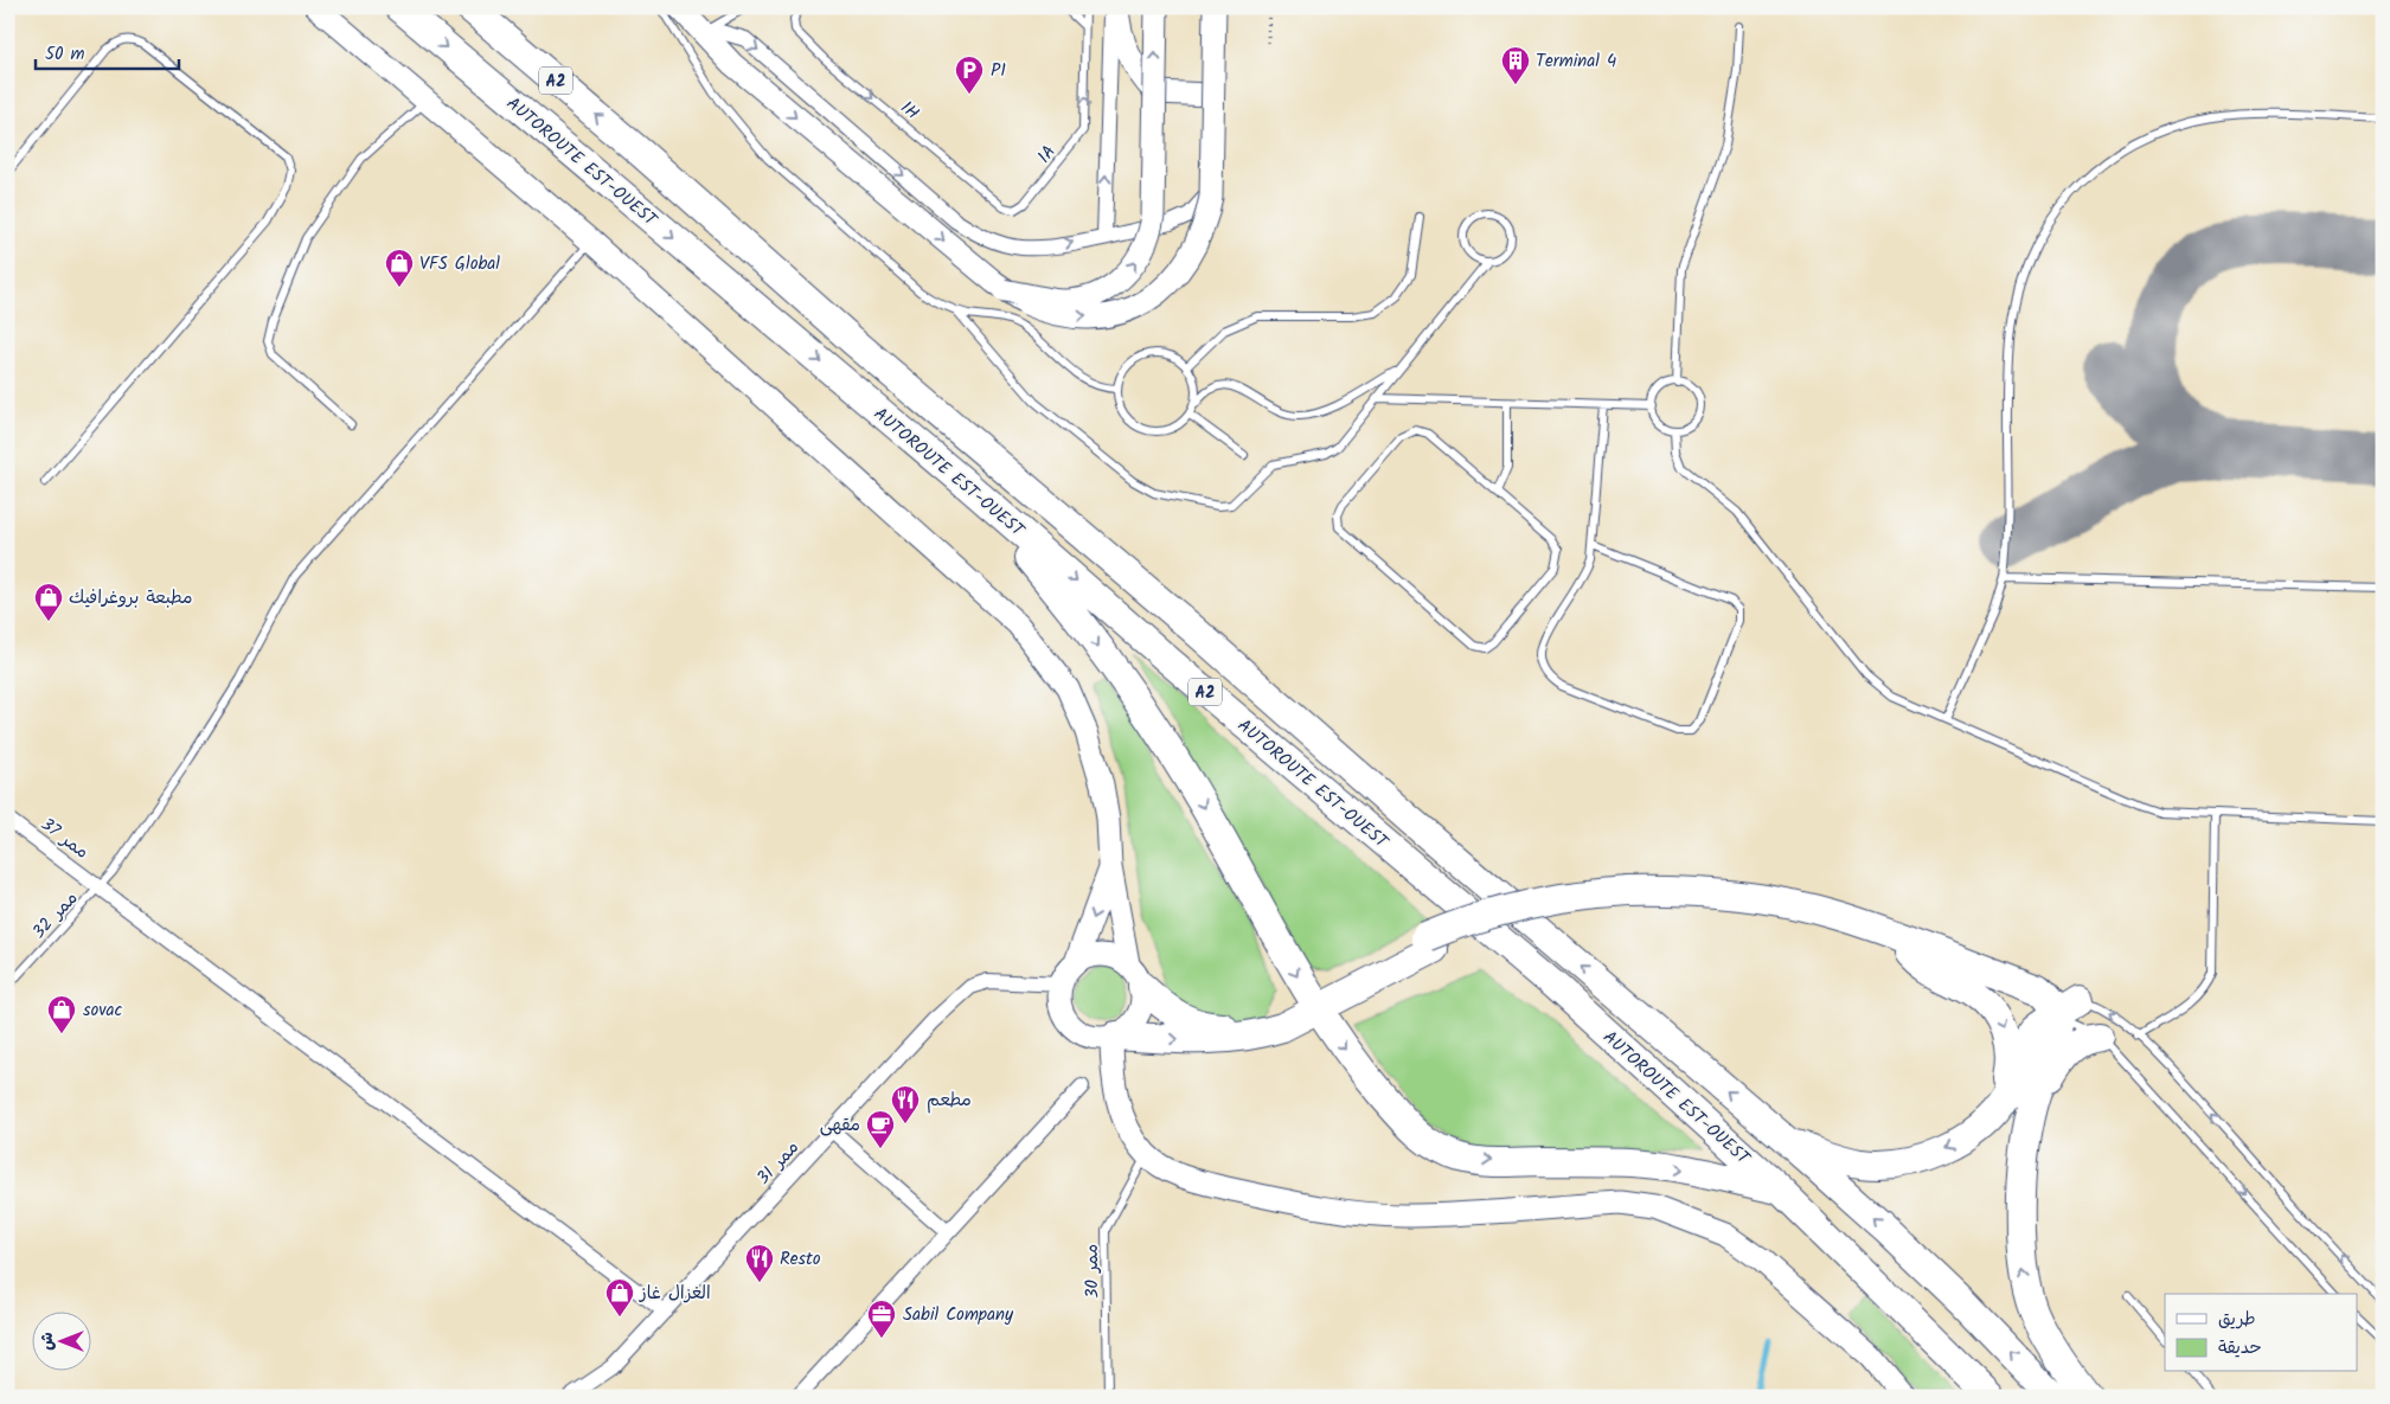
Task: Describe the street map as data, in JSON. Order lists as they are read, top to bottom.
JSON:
{
  "streets": {
    "highway": ["A2", "AUTOROUTE EST-OUEST"],
    "street": ["ممر 37", "ممر 31"],
    "lane": [
      "1H",
      "1A",
      "ممر 32",
      "ممر 30"
    ]
  },
  "crossings": [
    ["1H", "1A"],
    ["ممر 37", "ممر 32"],
    ["ممر 37", "ممر 31"]
  ],
  "one_way": ["1H"],
  "places": {
    "building": ["Terminal 4"],
    "parking": ["P1"],
    "shop": [
      "VFS Global",
      "مطبعة بروغرافيك",
      "sovac",
      "الغزال غاز"
    ],
    "restaurant": ["مطعم", "Resto"],
    "cafe": ["مقهى"],
    "office": ["Sabil Company"]
  },
  "legend": ["طريق", "حديقة"],
  "scale_bar": "50 m",
  "north": "left"
}
